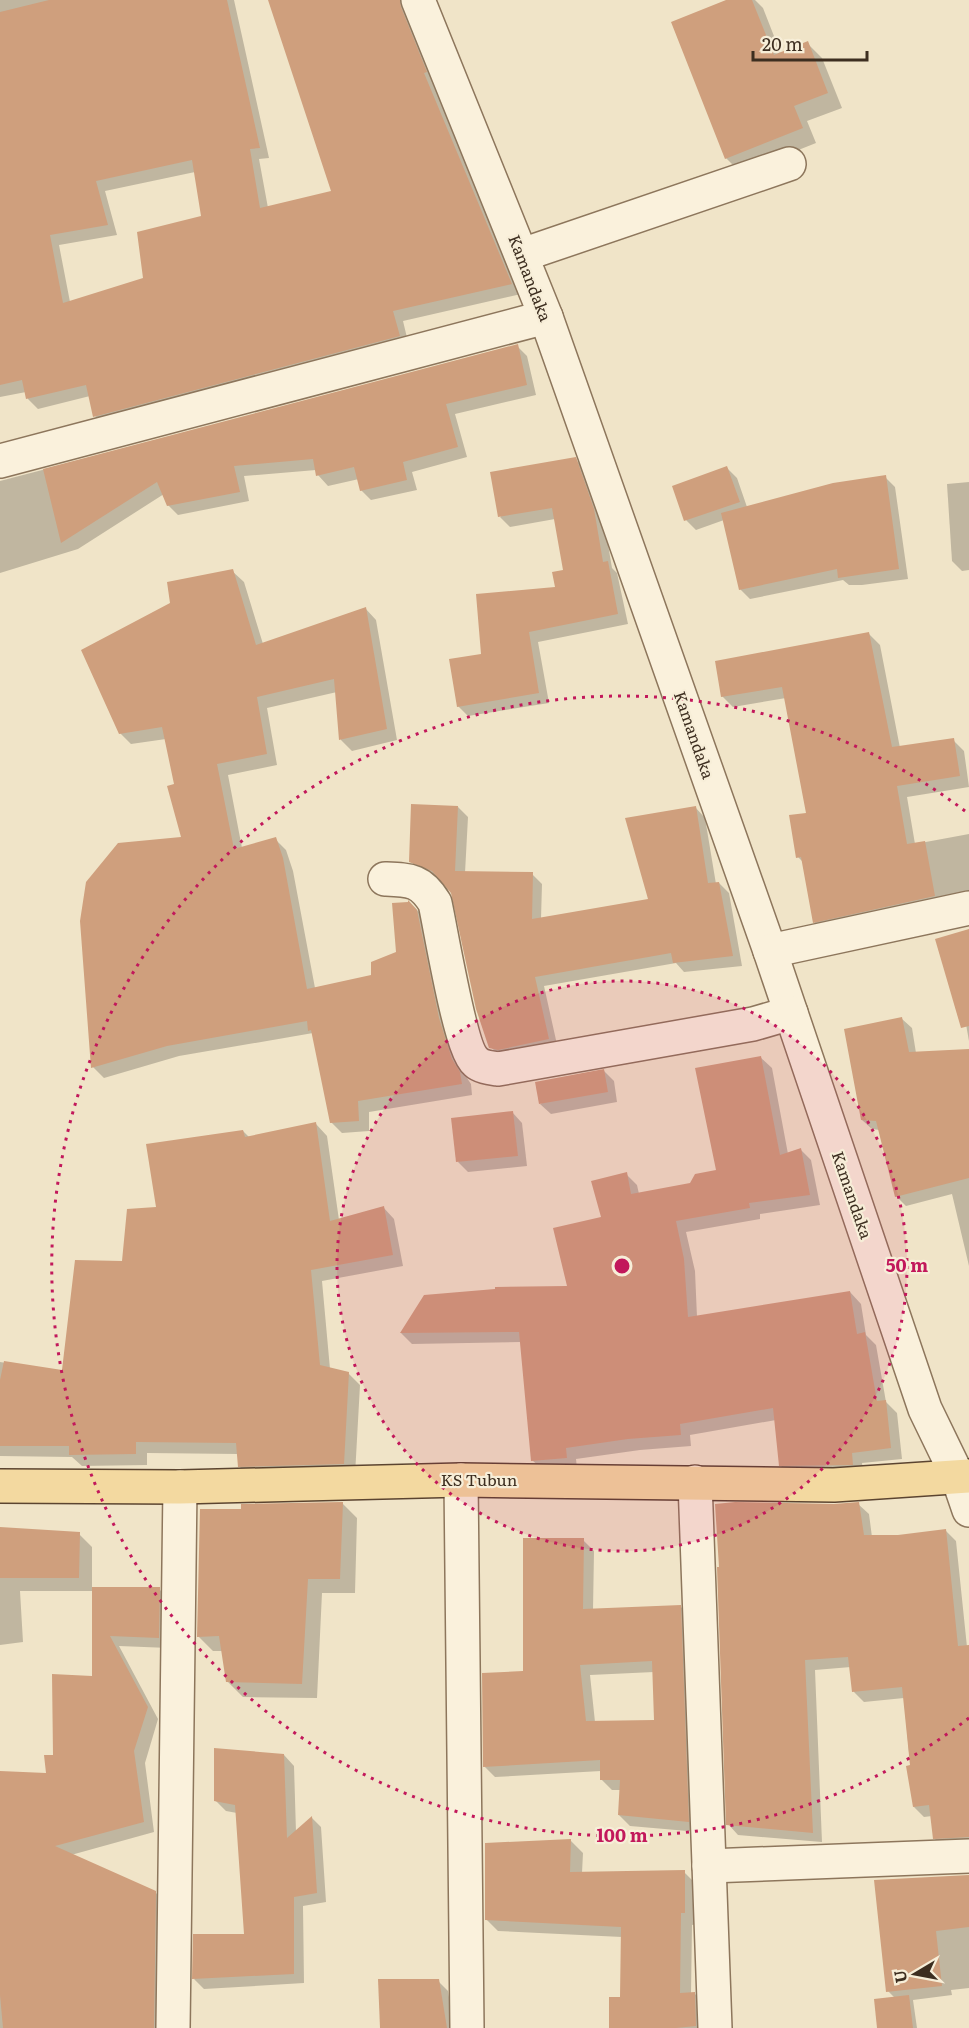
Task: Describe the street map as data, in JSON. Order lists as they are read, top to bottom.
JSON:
{
  "streets": {
    "main road": ["KS Tubun"],
    "street": ["Kamandaka"]
  },
  "crossings": [
    ["Kamandaka", "KS Tubun"]
  ],
  "scale_bar": "20 m",
  "north": "left",
  "rings": ["50 m", "100 m"]
}
